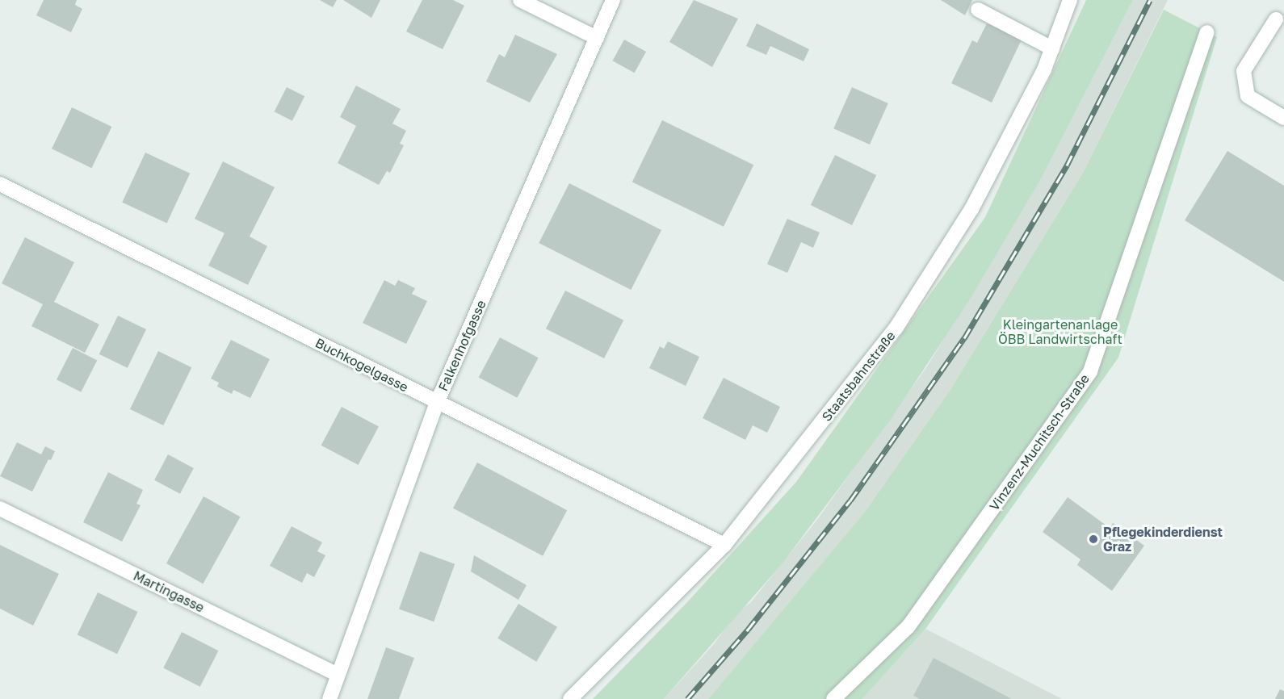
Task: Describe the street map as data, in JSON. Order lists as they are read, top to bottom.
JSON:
{
  "streets": {
    "street": [
      "Falkenhofgasse",
      "Buchkogelgasse",
      "Staatsbahnstraße",
      "Vinzenz-Muchitsch-Straße",
      "Martingasse"
    ]
  },
  "crossings": [
    ["Falkenhofgasse", "Buchkogelgasse"],
    ["Falkenhofgasse", "Martingasse"],
    ["Buchkogelgasse", "Staatsbahnstraße"]
  ],
  "parks": ["Kleingartenanlage ÖBB Landwirtschaft"],
  "places": ["Pflegekinderdienst Graz"]
}
